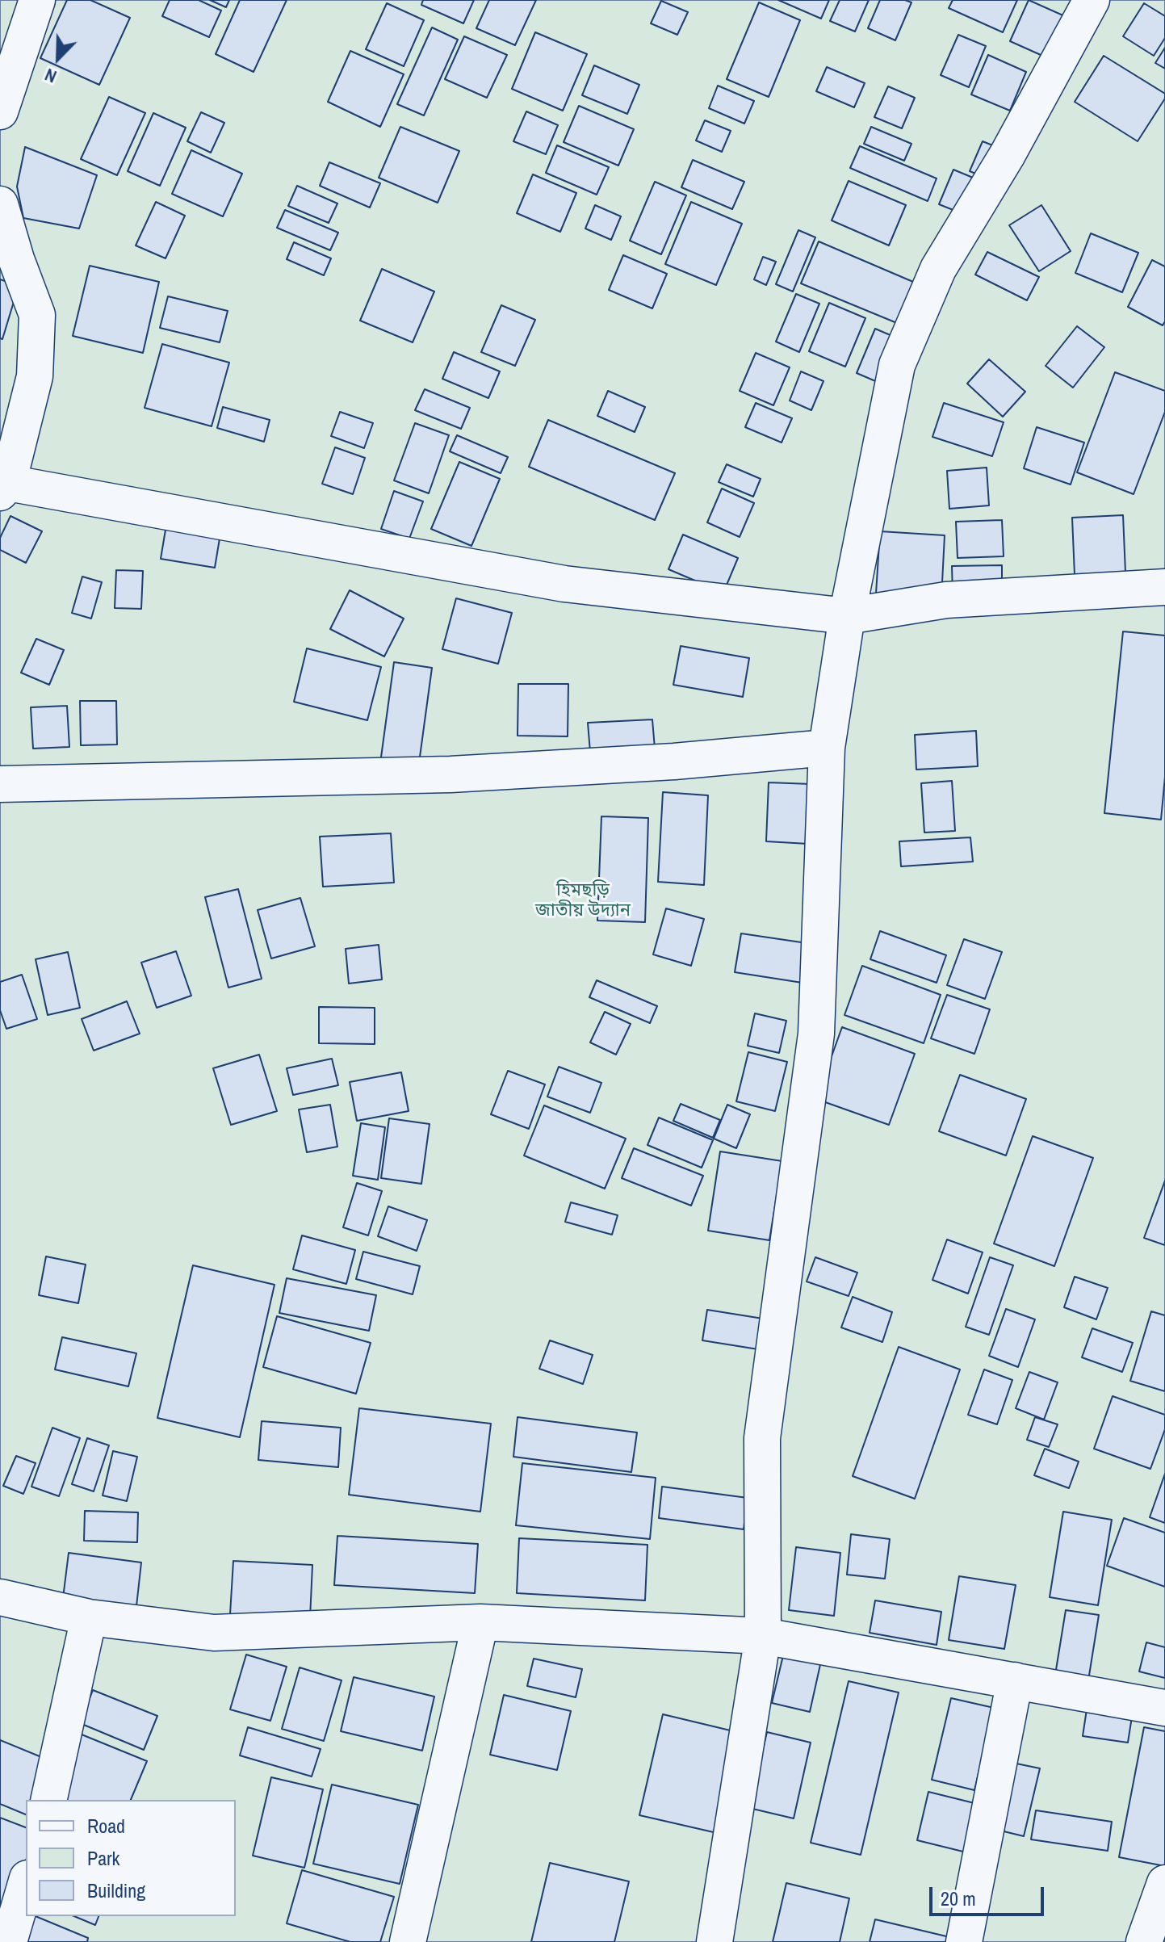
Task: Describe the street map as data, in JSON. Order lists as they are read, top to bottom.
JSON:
{
  "parks": ["হিমছড়ি জাতীয় উদ্যান"],
  "legend": ["Road", "Park", "Building"],
  "scale_bar": "20 m",
  "north": "bottom left"
}
